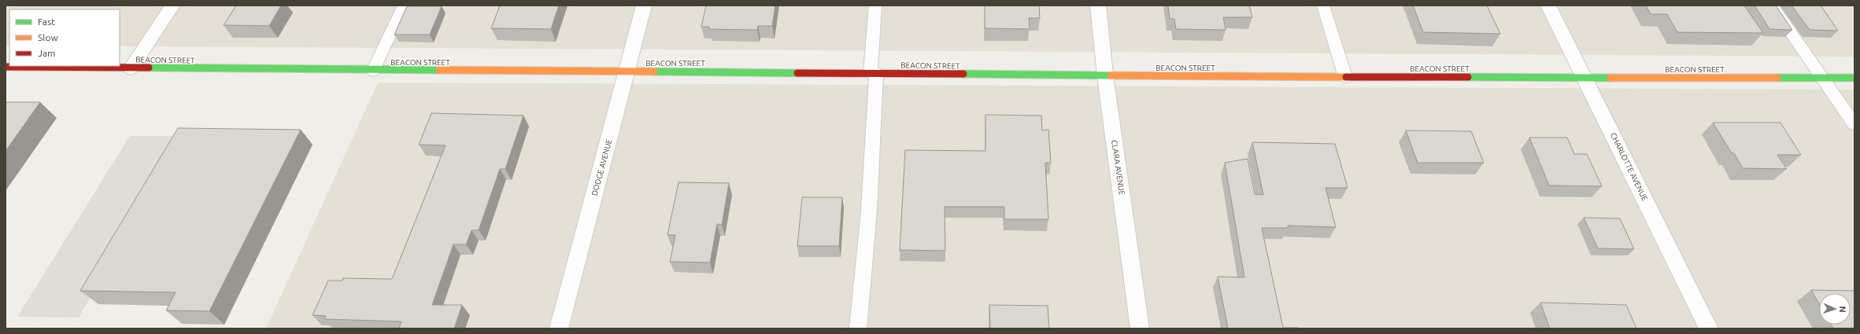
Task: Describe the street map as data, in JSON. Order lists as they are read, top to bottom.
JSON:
{
  "streets": {
    "street": [
      "BEACON STREET",
      "CHARLOTTE AVENUE",
      "DODGE AVENUE",
      "CLARA AVENUE"
    ]
  },
  "crossings": [
    ["BEACON STREET", "CHARLOTTE AVENUE"],
    ["BEACON STREET", "DODGE AVENUE"],
    ["BEACON STREET", "CLARA AVENUE"]
  ],
  "legend": ["Fast", "Slow", "Jam"],
  "north": "right"
}
